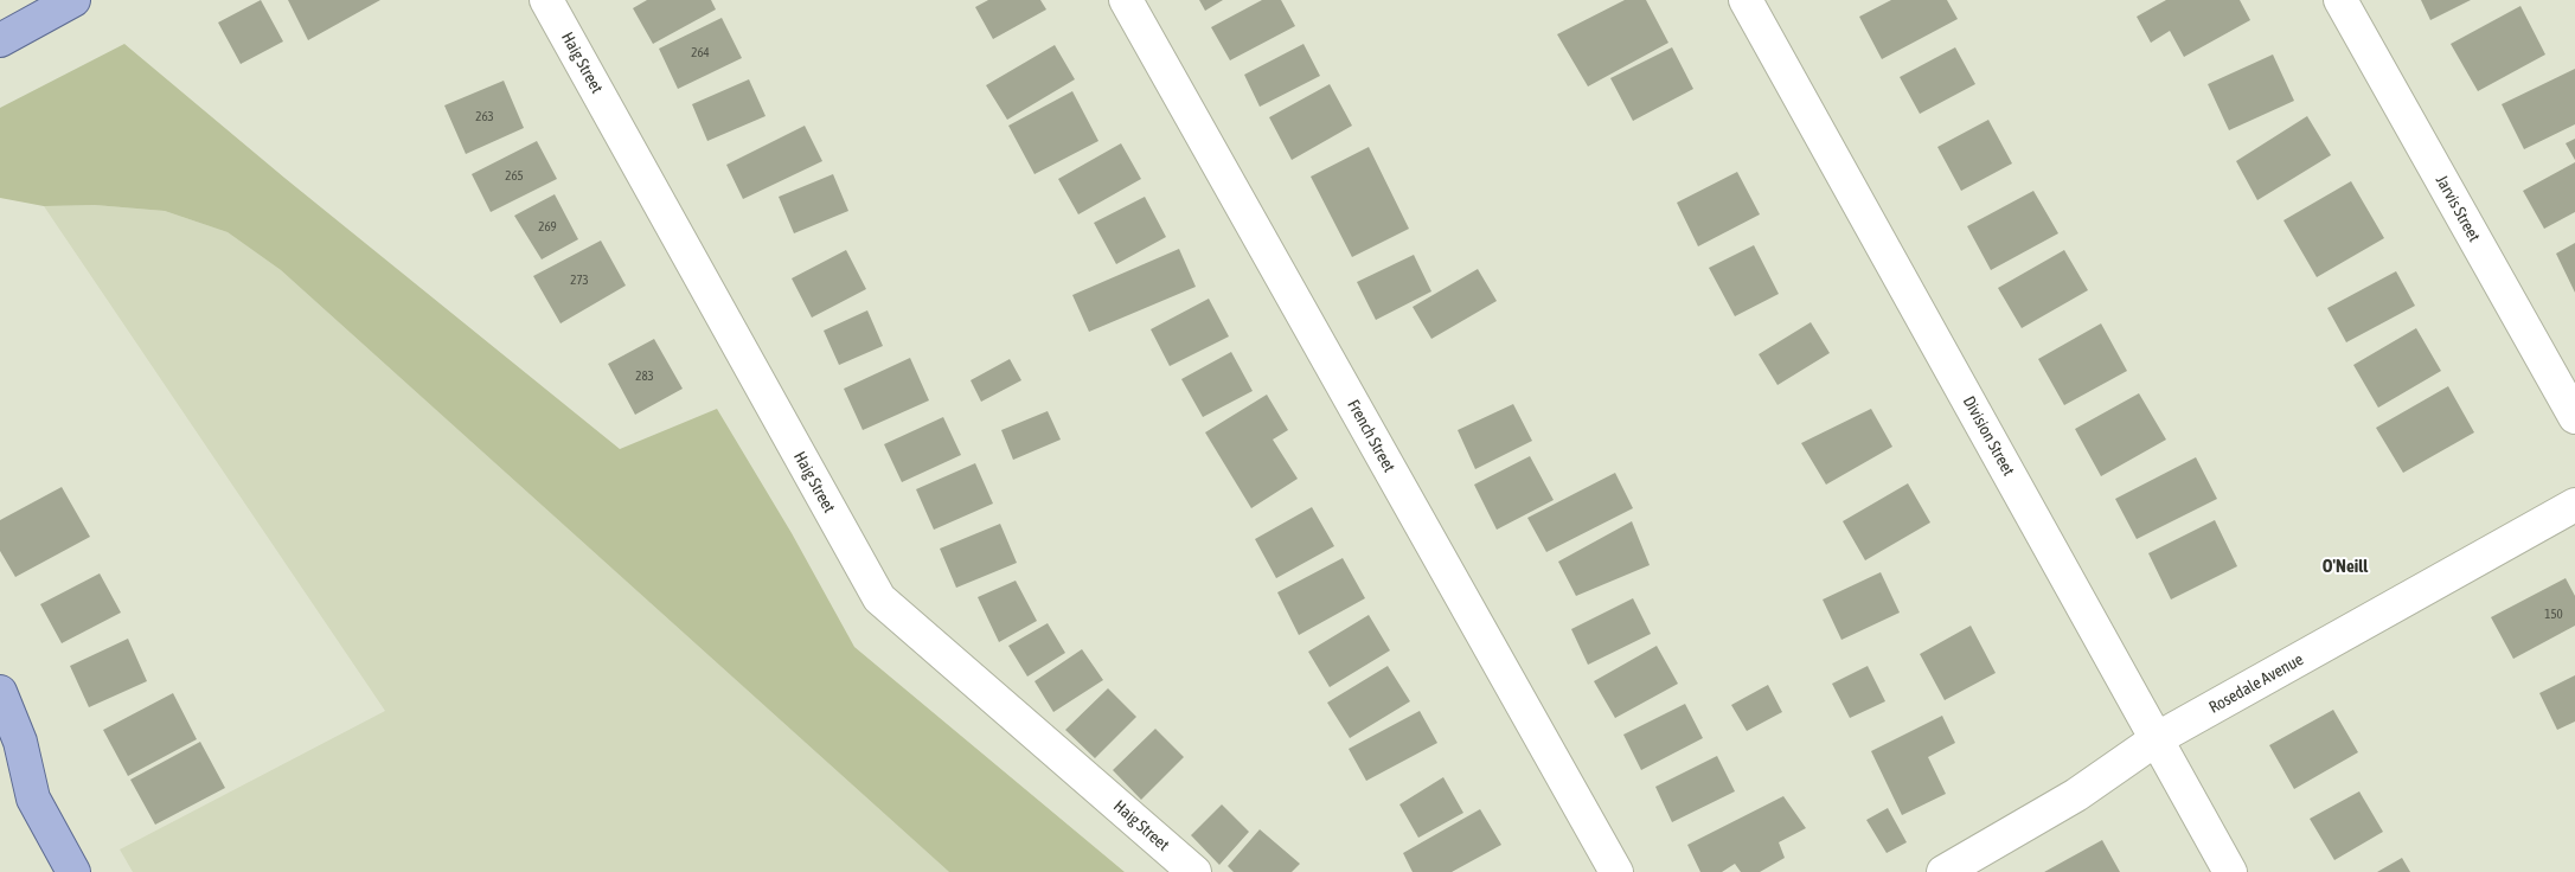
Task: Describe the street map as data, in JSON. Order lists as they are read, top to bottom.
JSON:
{
  "streets": {
    "street": [
      "Haig Street",
      "Jarvis Street",
      "French Street",
      "Division Street",
      "Rosedale Avenue"
    ]
  },
  "crossings": [
    ["Division Street", "Rosedale Avenue"]
  ],
  "districts": ["O'Neill"],
  "house_numbers": [
    "264",
    "263",
    "265",
    "269",
    "273",
    "283",
    "150"
  ]
}
